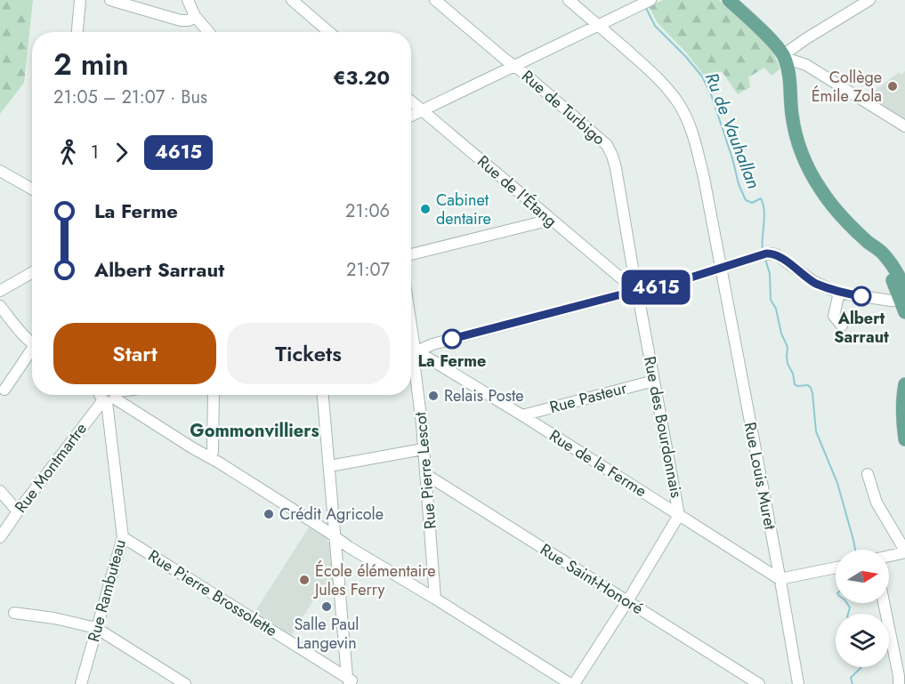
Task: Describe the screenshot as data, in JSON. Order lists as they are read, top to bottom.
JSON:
{
  "streets": {
    "street": [
      "Rue de Turbigo",
      "Rue de l'Étang",
      "Rue Pasteur",
      "Rue des Bourdonnais",
      "Rue de la Ferme",
      "Rue Montmartre",
      "Rue Pierre Lescot",
      "Rue Louis Muret",
      "Rue Saint-Honoré",
      "Rue Rambuteau",
      "Rue Pierre Brossolette"
    ]
  },
  "crossings": [
    ["Rue de Turbigo", "Rue de l'Étang"],
    ["Rue de l'Étang", "Rue des Bourdonnais"],
    ["Rue Pasteur", "Rue des Bourdonnais"],
    ["Rue Pasteur", "Rue de la Ferme"],
    ["Rue des Bourdonnais", "Rue de la Ferme"],
    ["Rue des Bourdonnais", "Rue Saint-Honoré"],
    ["Rue de la Ferme", "Rue Louis Muret"],
    ["Rue Montmartre", "Rue Rambuteau"],
    ["Rue Pierre Lescot", "Rue Saint-Honoré"],
    ["Rue Rambuteau", "Rue Pierre Brossolette"]
  ],
  "districts": ["Gommonvilliers"],
  "water": ["Ru de Vauhallan"],
  "places": [
    "Collège Émile Zola",
    "Cabinet dentaire",
    "Albert Sarraut",
    "La Ferme",
    "Relais Poste",
    "Crédit Agricole",
    "École élémentaire Jules Ferry",
    "Salle Paul Langevin"
  ],
  "lines": ["bus line 4615"],
  "north": "right",
  "page": {
    "on_map": "4615",
    "heading": ["2 min", "21:05 – 21:07 · Bus", "€3.20"],
    "legs": ["1", "4615"],
    "list": [
      {
        "name": "La Ferme",
        "value": "21:06"
      },
      {
        "name": "Albert Sarraut",
        "value": "21:07"
      }
    ],
    "buttons": ["Start", "Tickets"]
  }
}
